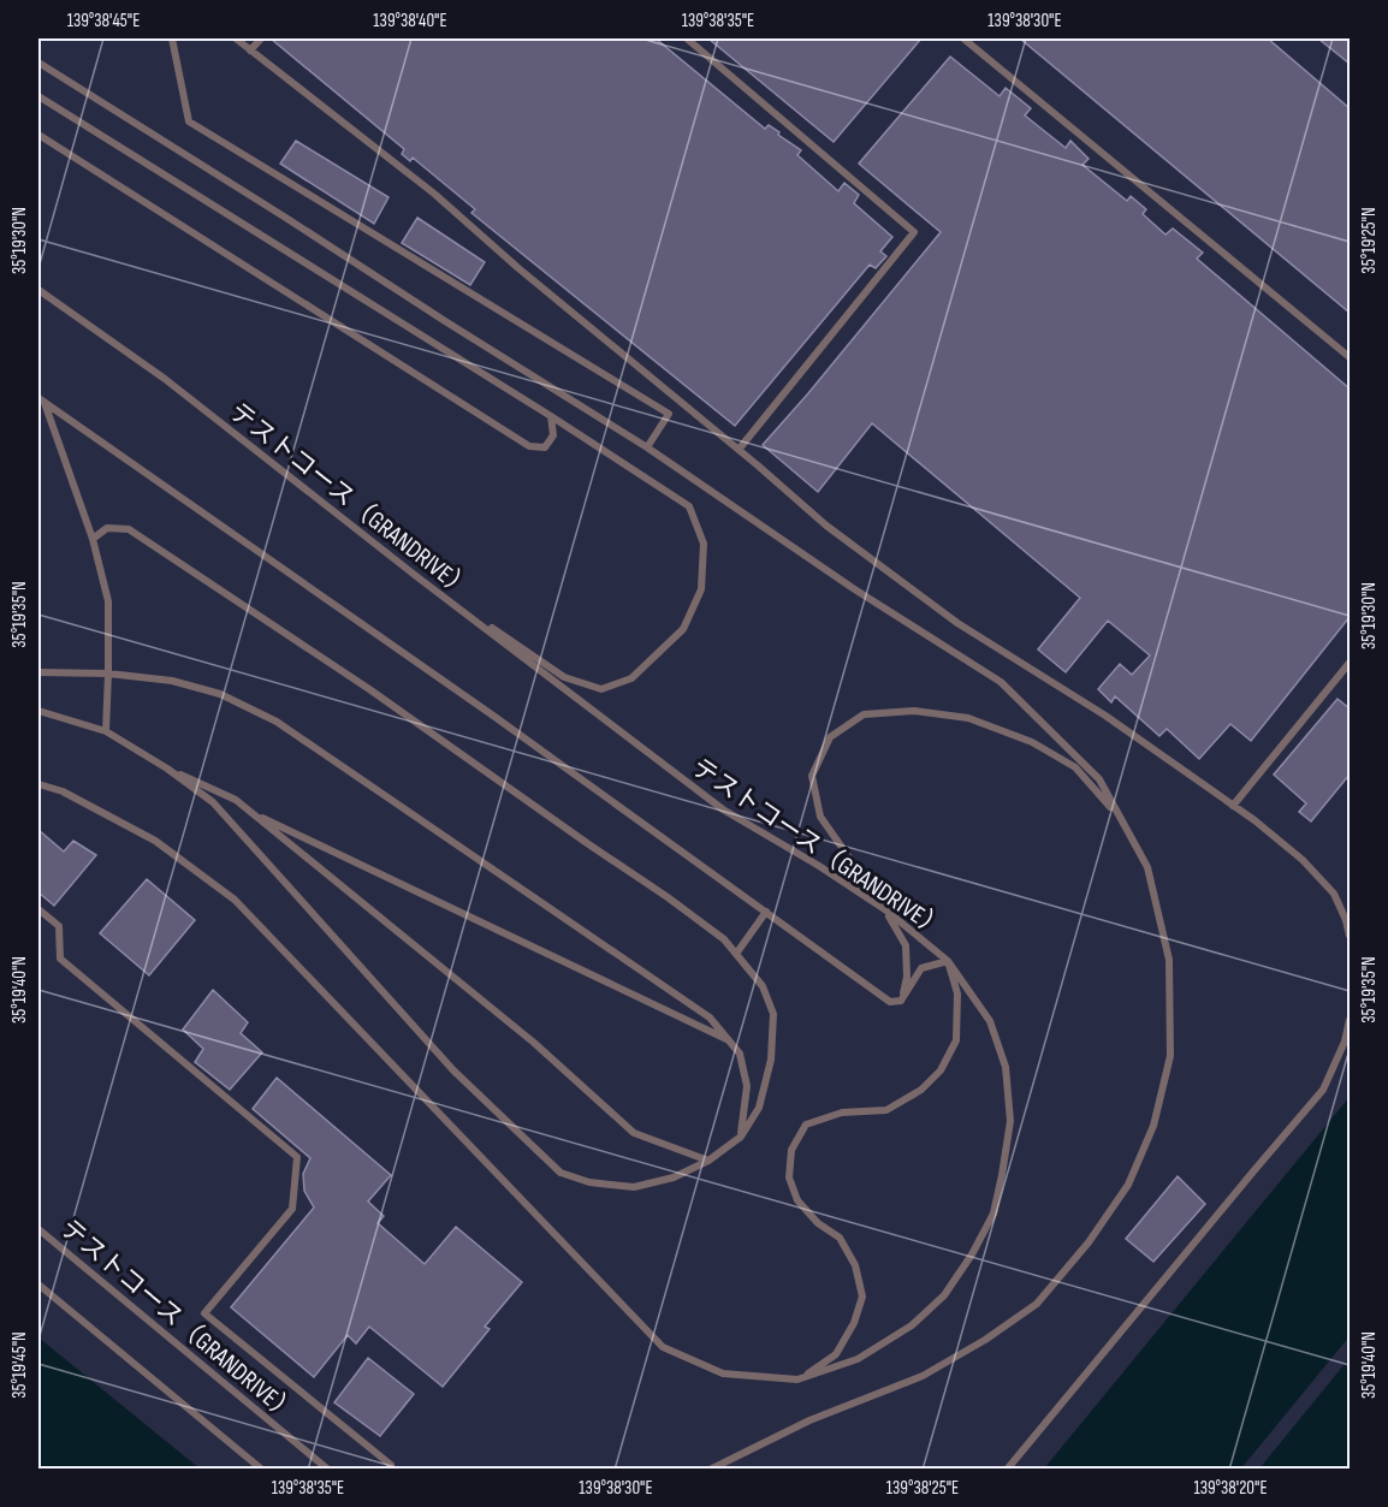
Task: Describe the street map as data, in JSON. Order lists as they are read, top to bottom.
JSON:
{
  "streets": {
    "lane": ["テストコース（GRANDRIVE）"]
  },
  "coordinates": [
    "139°38'45\"E",
    "139°38'40\"E",
    "139°38'35\"E",
    "139°38'30\"E",
    "35°19'30\"N",
    "35°19'25\"N",
    "35°19'35\"N",
    "35°19'40\"N",
    "35°19'45\"N",
    "139°38'25\"E",
    "139°38'20\"E"
  ]
}
